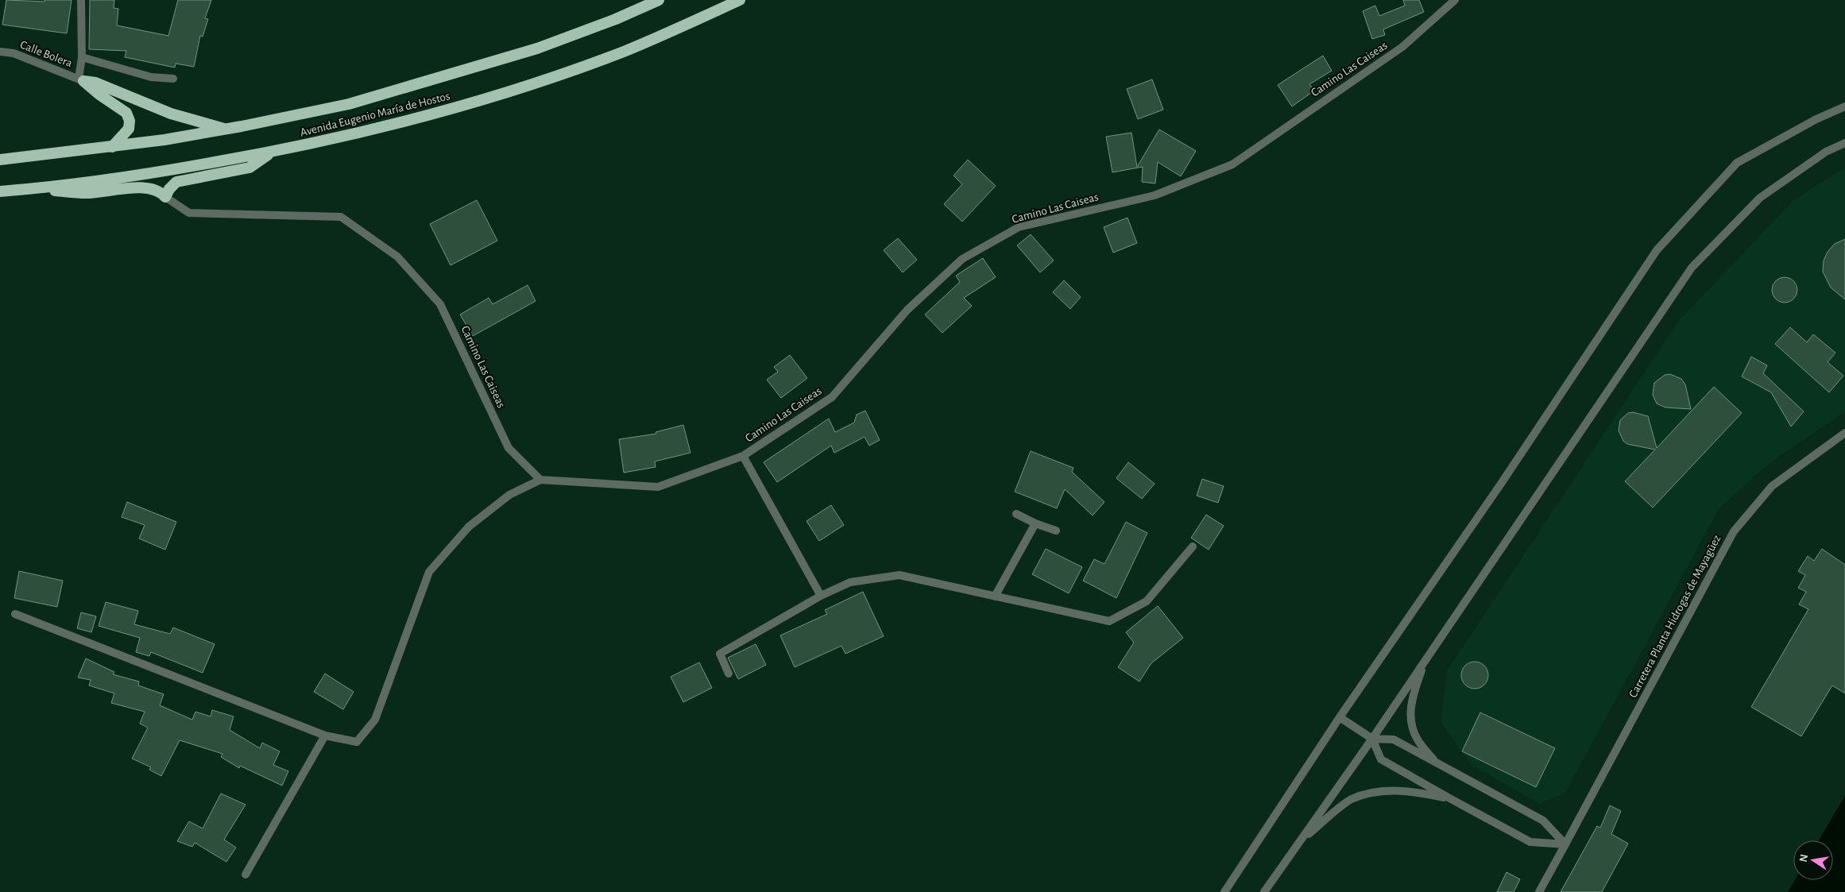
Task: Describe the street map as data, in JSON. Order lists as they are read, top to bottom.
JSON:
{
  "streets": {
    "highway": ["Avenida Eugenio María de Hostos"],
    "street": ["Calle Bolera", "Camino Las Caiseas", "Carretera Planta Hidrogas de Mayagüez"]
  },
  "north": "left"
}
